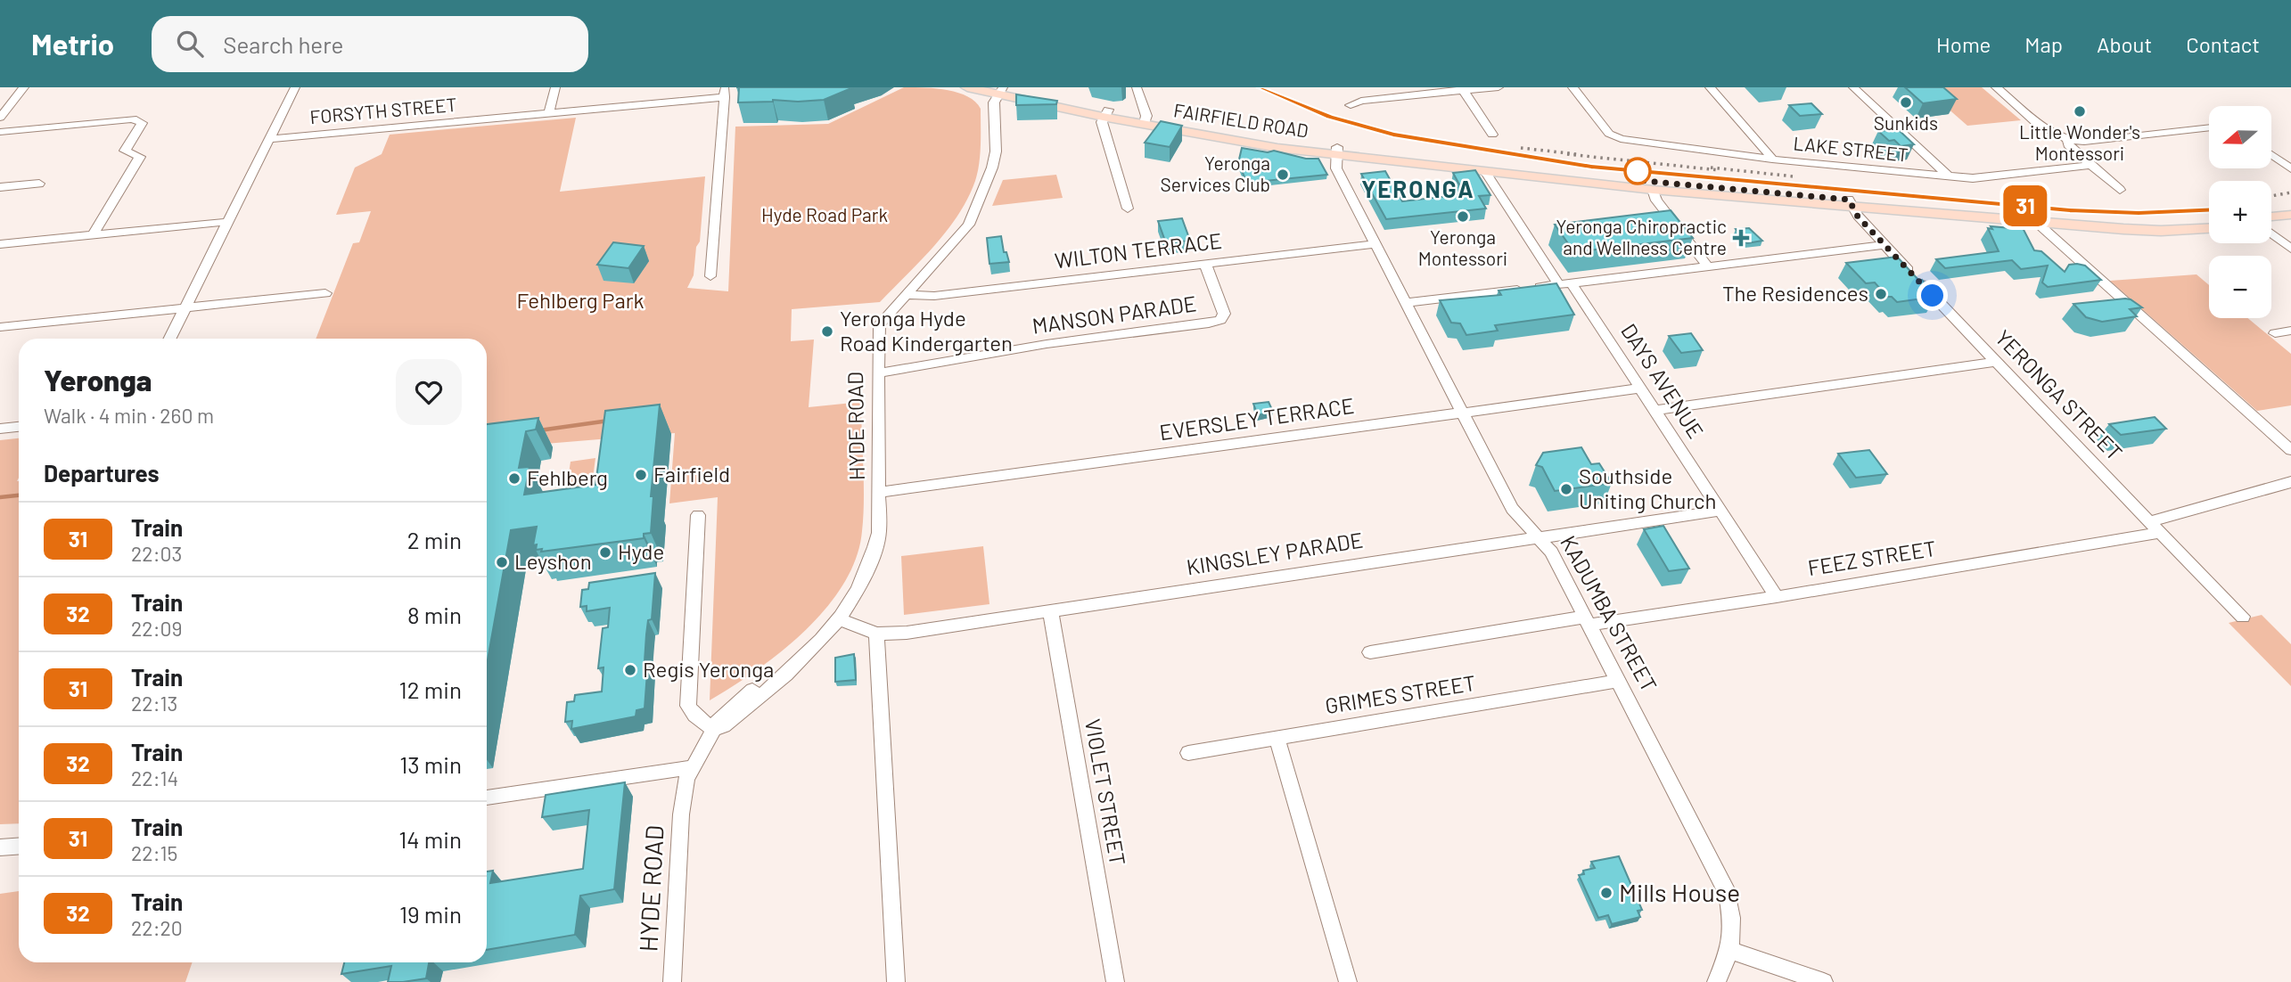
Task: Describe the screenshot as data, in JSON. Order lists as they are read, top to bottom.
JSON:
{
  "streets": {
    "main road": ["FAIRFIELD ROAD"],
    "street": [
      "FORSYTH STREET",
      "LAKE STREET",
      "WILTON TERRACE",
      "MANSON PARADE",
      "DAYS AVENUE",
      "YERONGA STREET",
      "EVERSLEY TERRACE",
      "HYDE ROAD",
      "KINGSLEY PARADE",
      "FEEZ STREET",
      "KADUMBA STREET",
      "GRIMES STREET",
      "VIOLET STREET"
    ]
  },
  "crossings": [
    ["FAIRFIELD ROAD", "DAYS AVENUE"],
    ["FAIRFIELD ROAD", "YERONGA STREET"],
    ["FAIRFIELD ROAD", "HYDE ROAD"],
    ["FAIRFIELD ROAD", "KADUMBA STREET"],
    ["WILTON TERRACE", "MANSON PARADE"],
    ["WILTON TERRACE", "HYDE ROAD"],
    ["WILTON TERRACE", "KADUMBA STREET"],
    ["MANSON PARADE", "HYDE ROAD"],
    ["DAYS AVENUE", "EVERSLEY TERRACE"],
    ["DAYS AVENUE", "KINGSLEY PARADE"],
    ["DAYS AVENUE", "FEEZ STREET"],
    ["YERONGA STREET", "FEEZ STREET"],
    ["EVERSLEY TERRACE", "HYDE ROAD"],
    ["EVERSLEY TERRACE", "KADUMBA STREET"],
    ["HYDE ROAD", "KINGSLEY PARADE"],
    ["KINGSLEY PARADE", "KADUMBA STREET"],
    ["KINGSLEY PARADE", "VIOLET STREET"],
    ["FEEZ STREET", "KADUMBA STREET"],
    ["KADUMBA STREET", "GRIMES STREET"]
  ],
  "districts": ["YERONGA"],
  "parks": ["Hyde Road Park", "Fehlberg Park"],
  "places": {
    "other": [
      "Sunkids",
      "Little Wonder's Montessori",
      "Yeronga Services Club",
      "Yeronga Montessori",
      "The Residences",
      "Yeronga Hyde Road Kindergarten",
      "Fairfield",
      "Fehlberg",
      "Southside Uniting Church",
      "Hyde",
      "Leyshon",
      "Regis Yeronga",
      "Mills House"
    ],
    "health": ["Yeronga Chiropractic and Wellness Centre"]
  },
  "north": "left",
  "page": {
    "header": "Metrio",
    "search": "Search here",
    "nav": [
      "Home",
      "Map",
      "About",
      "Contact"
    ],
    "on_map": "31",
    "map_buttons": ["+", "−"],
    "heading": [
      ["Yeronga", "Walk · 4 min · 260 m"],
      "Departures"
    ],
    "list": [
      {
        "mark": "31",
        "name": "Train",
        "note": "22:03",
        "value": "2 min"
      },
      {
        "mark": "32",
        "name": "Train",
        "note": "22:09",
        "value": "8 min"
      },
      {
        "mark": "31",
        "name": "Train",
        "note": "22:13",
        "value": "12 min"
      },
      {
        "mark": "32",
        "name": "Train",
        "note": "22:14",
        "value": "13 min"
      },
      {
        "mark": "31",
        "name": "Train",
        "note": "22:15",
        "value": "14 min"
      },
      {
        "mark": "32",
        "name": "Train",
        "note": "22:20",
        "value": "19 min"
      }
    ]
  }
}
